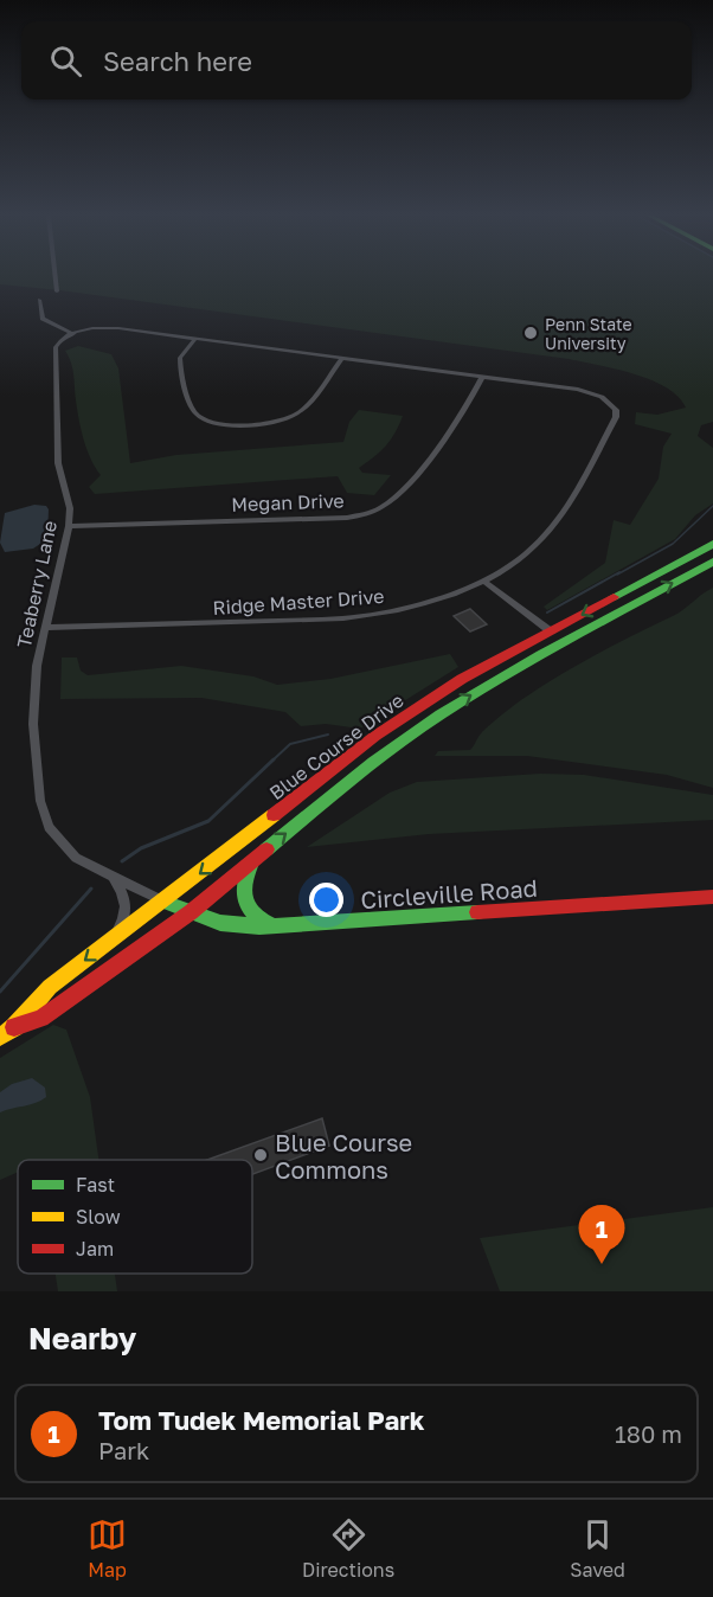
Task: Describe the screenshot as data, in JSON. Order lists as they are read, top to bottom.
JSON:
{
  "streets": {
    "main road": ["Blue Course Drive", "Circleville Road"],
    "street": ["Megan Drive", "Teaberry Lane", "Ridge Master Drive"]
  },
  "crossings": [
    ["Megan Drive", "Teaberry Lane"],
    ["Megan Drive", "Ridge Master Drive"],
    ["Teaberry Lane", "Ridge Master Drive"],
    ["Teaberry Lane", "Blue Course Drive"],
    ["Teaberry Lane", "Circleville Road"],
    ["Blue Course Drive", "Circleville Road"]
  ],
  "places": ["Penn State University", "Blue Course Commons"],
  "legend": ["Fast", "Slow", "Jam"],
  "page": {
    "search": "Search here",
    "pins": "1",
    "heading": "Nearby",
    "list": [
      {
        "mark": "1",
        "name": "Tom Tudek Memorial Park",
        "note": "Park",
        "value": "180 m"
      }
    ],
    "nav": ["Map", "Directions", "Saved"]
  }
}
